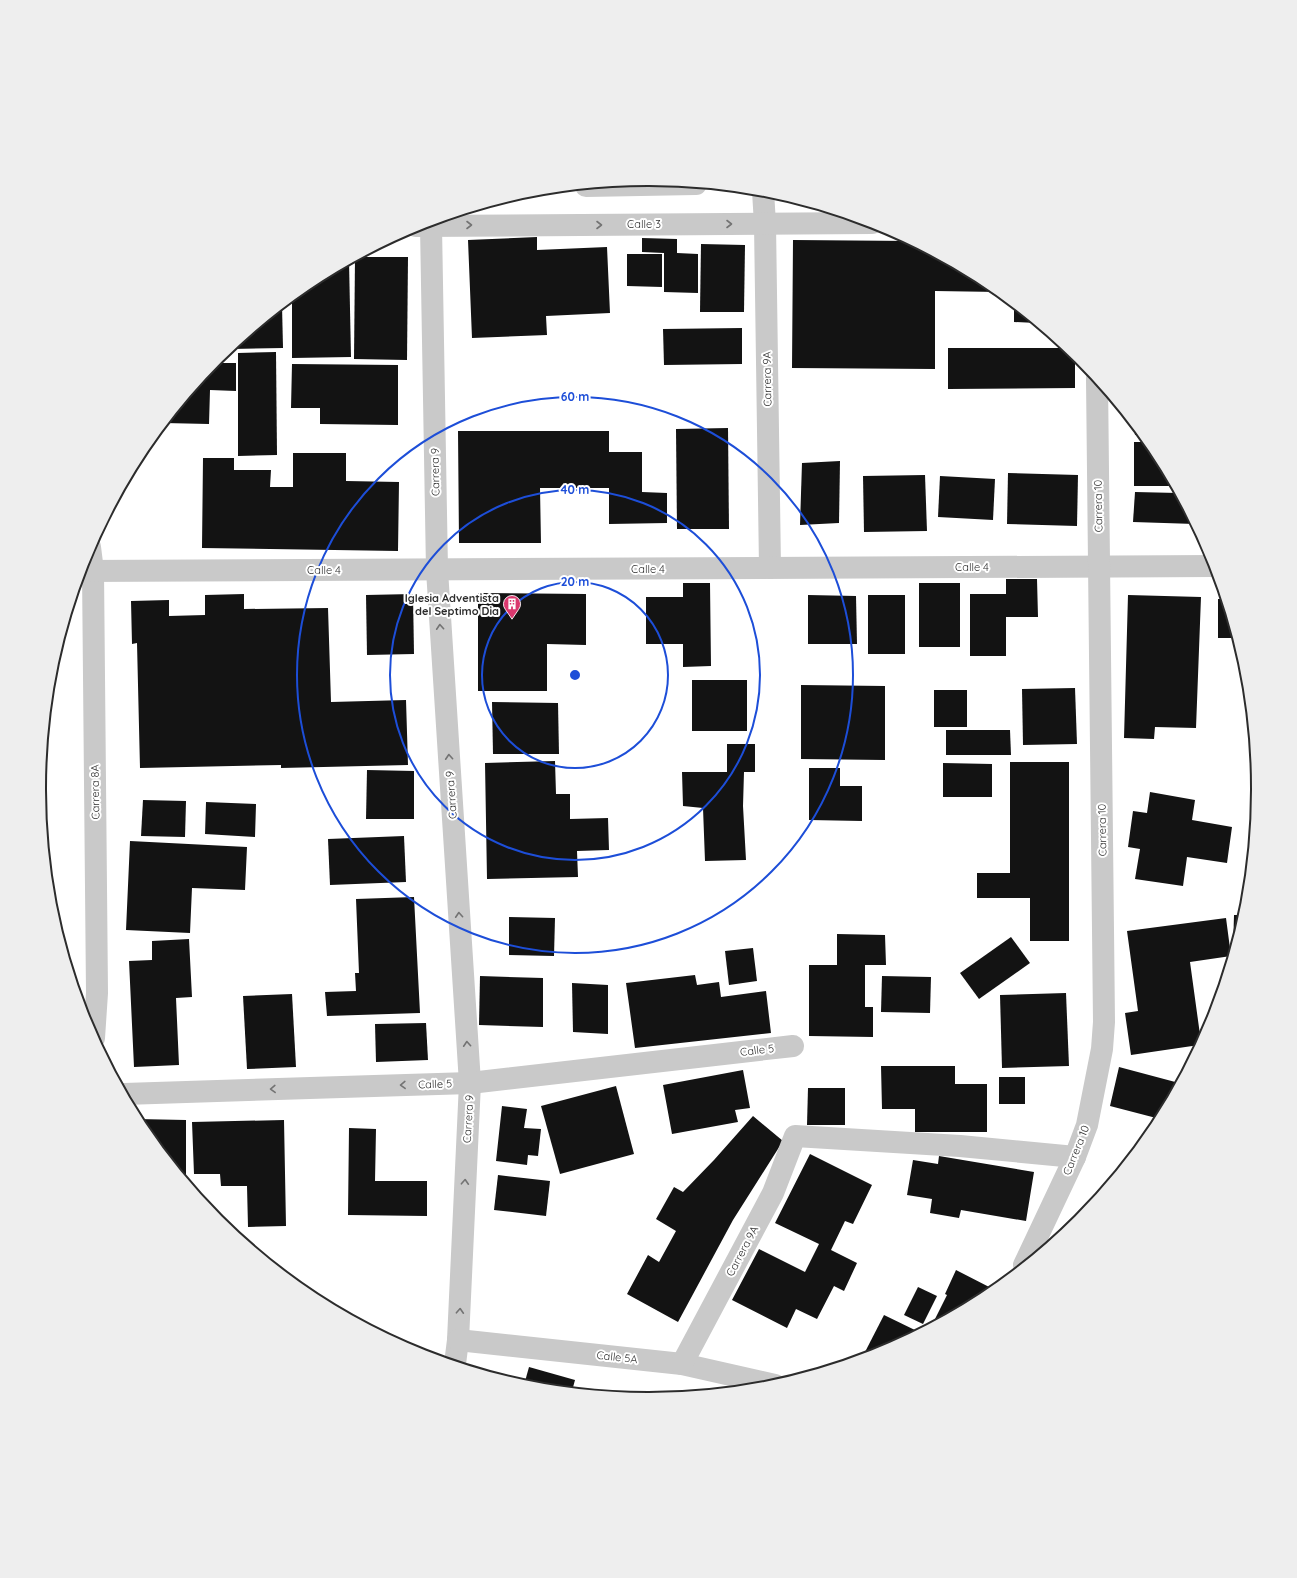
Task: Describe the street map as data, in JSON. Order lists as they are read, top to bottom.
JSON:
{
  "streets": {
    "street": [
      "Calle 3",
      "Carrera 9A",
      "Carrera 9",
      "Carrera 10",
      "Calle 4",
      "Carrera 8A",
      "Calle 5",
      "Calle 5A"
    ]
  },
  "crossings": [
    ["Calle 3", "Carrera 9A"],
    ["Carrera 9A", "Carrera 10"],
    ["Carrera 9A", "Calle 4"],
    ["Carrera 9A", "Calle 5A"],
    ["Carrera 9", "Calle 4"],
    ["Carrera 9", "Calle 5"],
    ["Carrera 9", "Calle 5A"],
    ["Carrera 10", "Calle 4"],
    ["Calle 4", "Carrera 8A"]
  ],
  "one_way": ["Calle 3", "Carrera 9", "Calle 5"],
  "places": {
    "building": ["Iglesia Adventista del Septimo Dia"]
  },
  "rings": ["60 m", "40 m", "20 m"]
}
